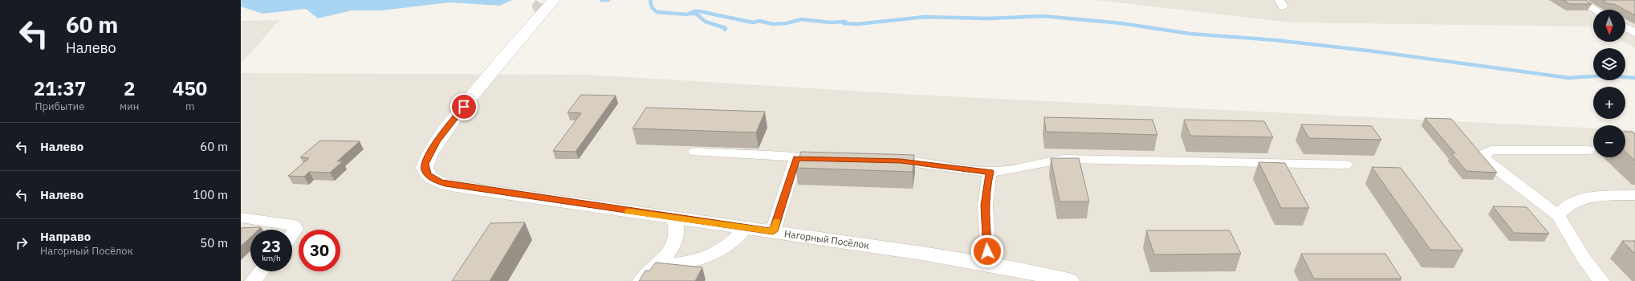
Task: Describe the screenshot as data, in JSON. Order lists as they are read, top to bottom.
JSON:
{
  "streets": {
    "street": ["Нагорный Посёлок"]
  },
  "north": "bottom",
  "page": {
    "turn": ["60 m", "Налево"],
    "map_buttons": ["+", "−"],
    "eta": [
      "21:37",
      "Прибытие",
      "2",
      "мин",
      "450",
      "m"
    ],
    "list": [
      {
        "name": "Налево",
        "value": "60 m"
      },
      {
        "name": "Налево",
        "value": "100 m"
      },
      {
        "name": "Направо",
        "note": "Нагорный Посёлок",
        "value": "50 m"
      }
    ],
    "speed": "23 km/h",
    "limit": "30"
  }
}
